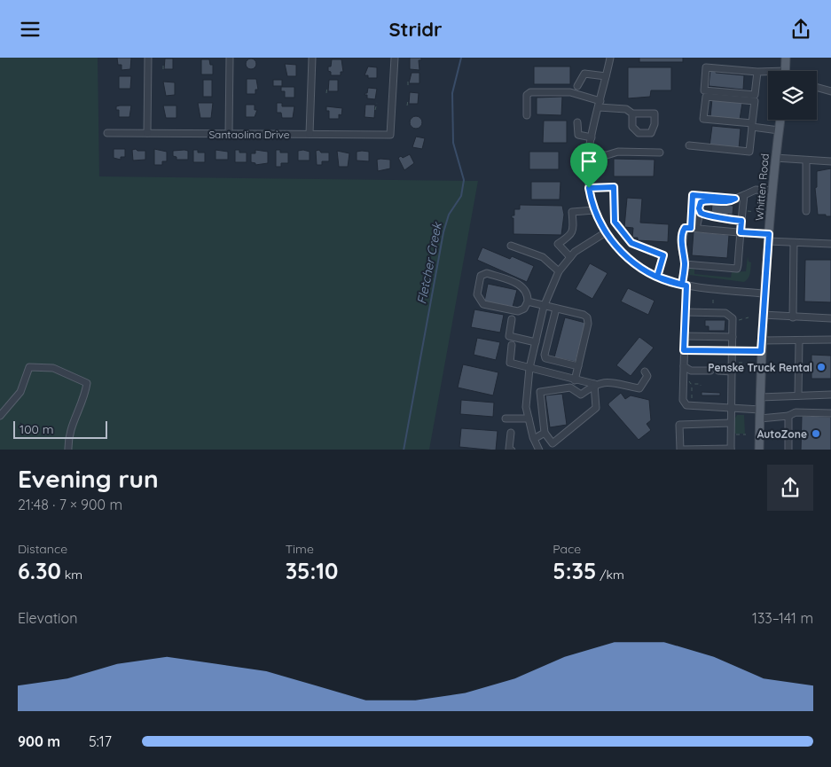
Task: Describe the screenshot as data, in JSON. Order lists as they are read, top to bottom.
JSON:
{
  "streets": {
    "main road": ["Whitten Road"],
    "street": ["Santaolina Drive"]
  },
  "water": ["Fletcher Creek"],
  "places": ["Penske Truck Rental", "AutoZone"],
  "scale_bar": "100 m",
  "page": {
    "header": "Stridr",
    "scale": "100 m",
    "heading": ["Evening run", "21:48 · 7 × 900 m"],
    "stats": [
      ["Distance", "6.30 km"],
      ["Time", "35:10"],
      ["Pace", "5:35 /km"]
    ],
    "chart": ["Elevation", "133–141 m"],
    "list": [
      {
        "name": "900 m",
        "note": "5:17"
      }
    ]
  }
}
